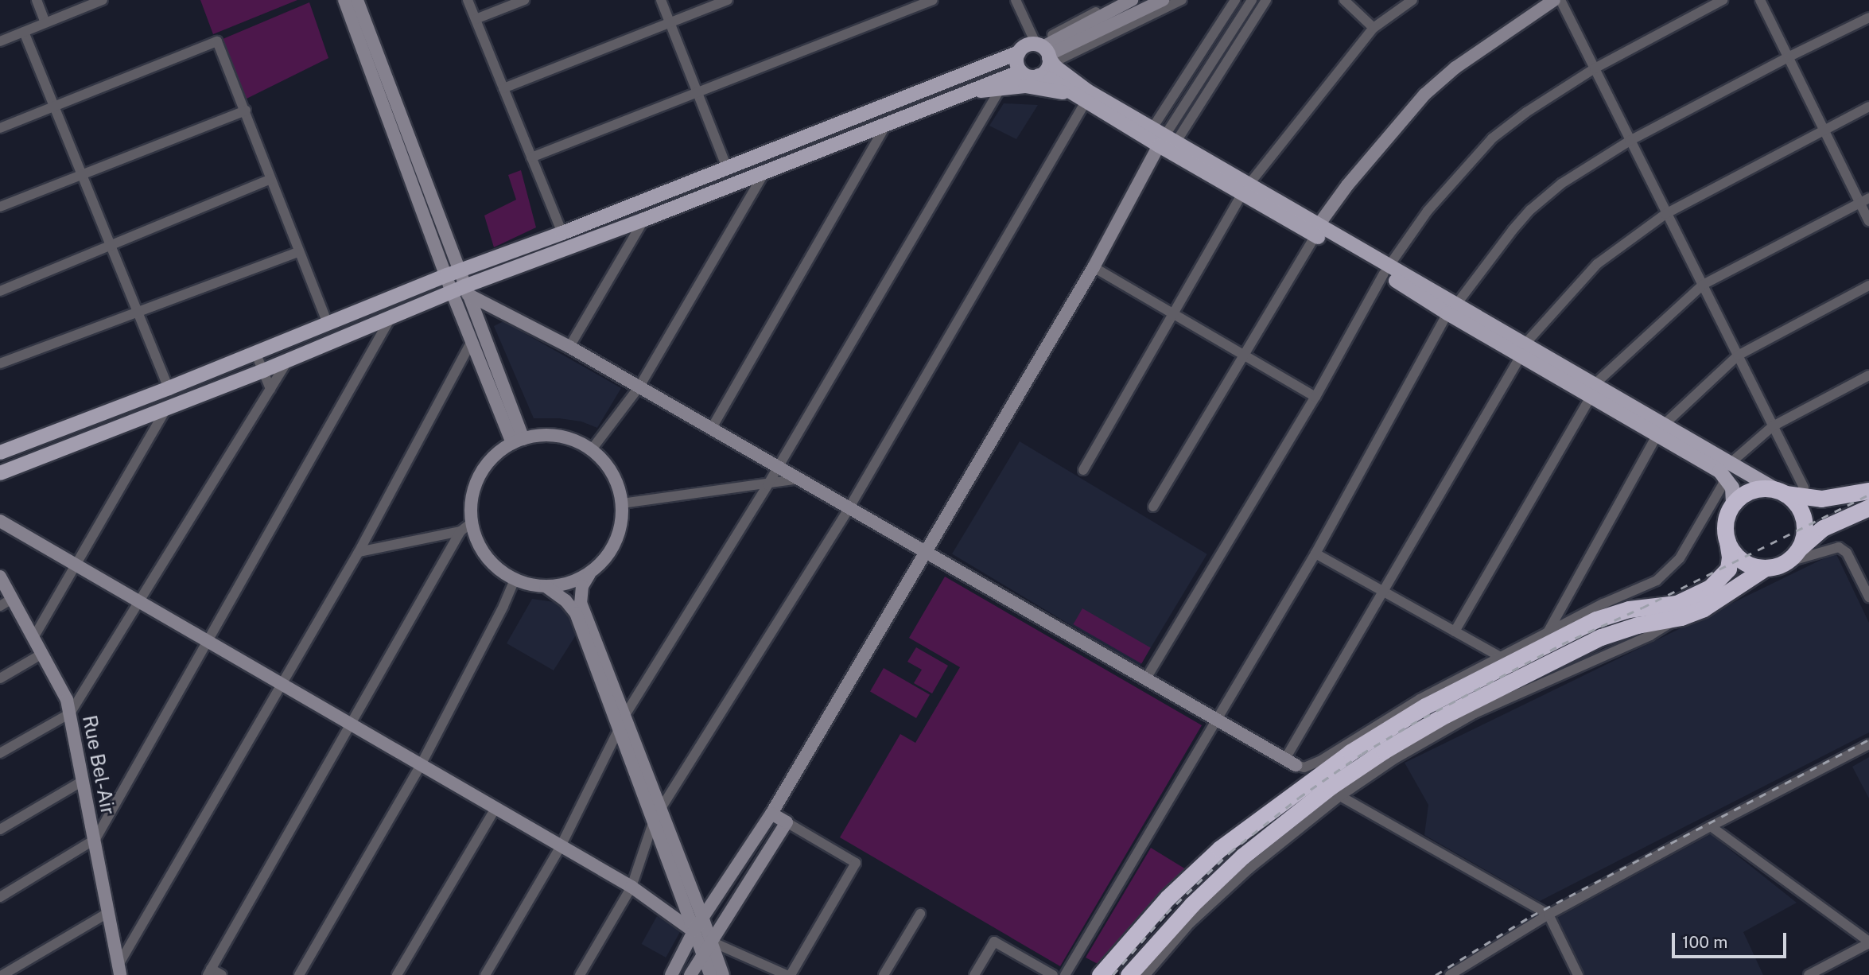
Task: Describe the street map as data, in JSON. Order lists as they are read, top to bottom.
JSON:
{
  "streets": {
    "street": ["Rue Bel-Air"]
  },
  "scale_bar": "100 m"
}
